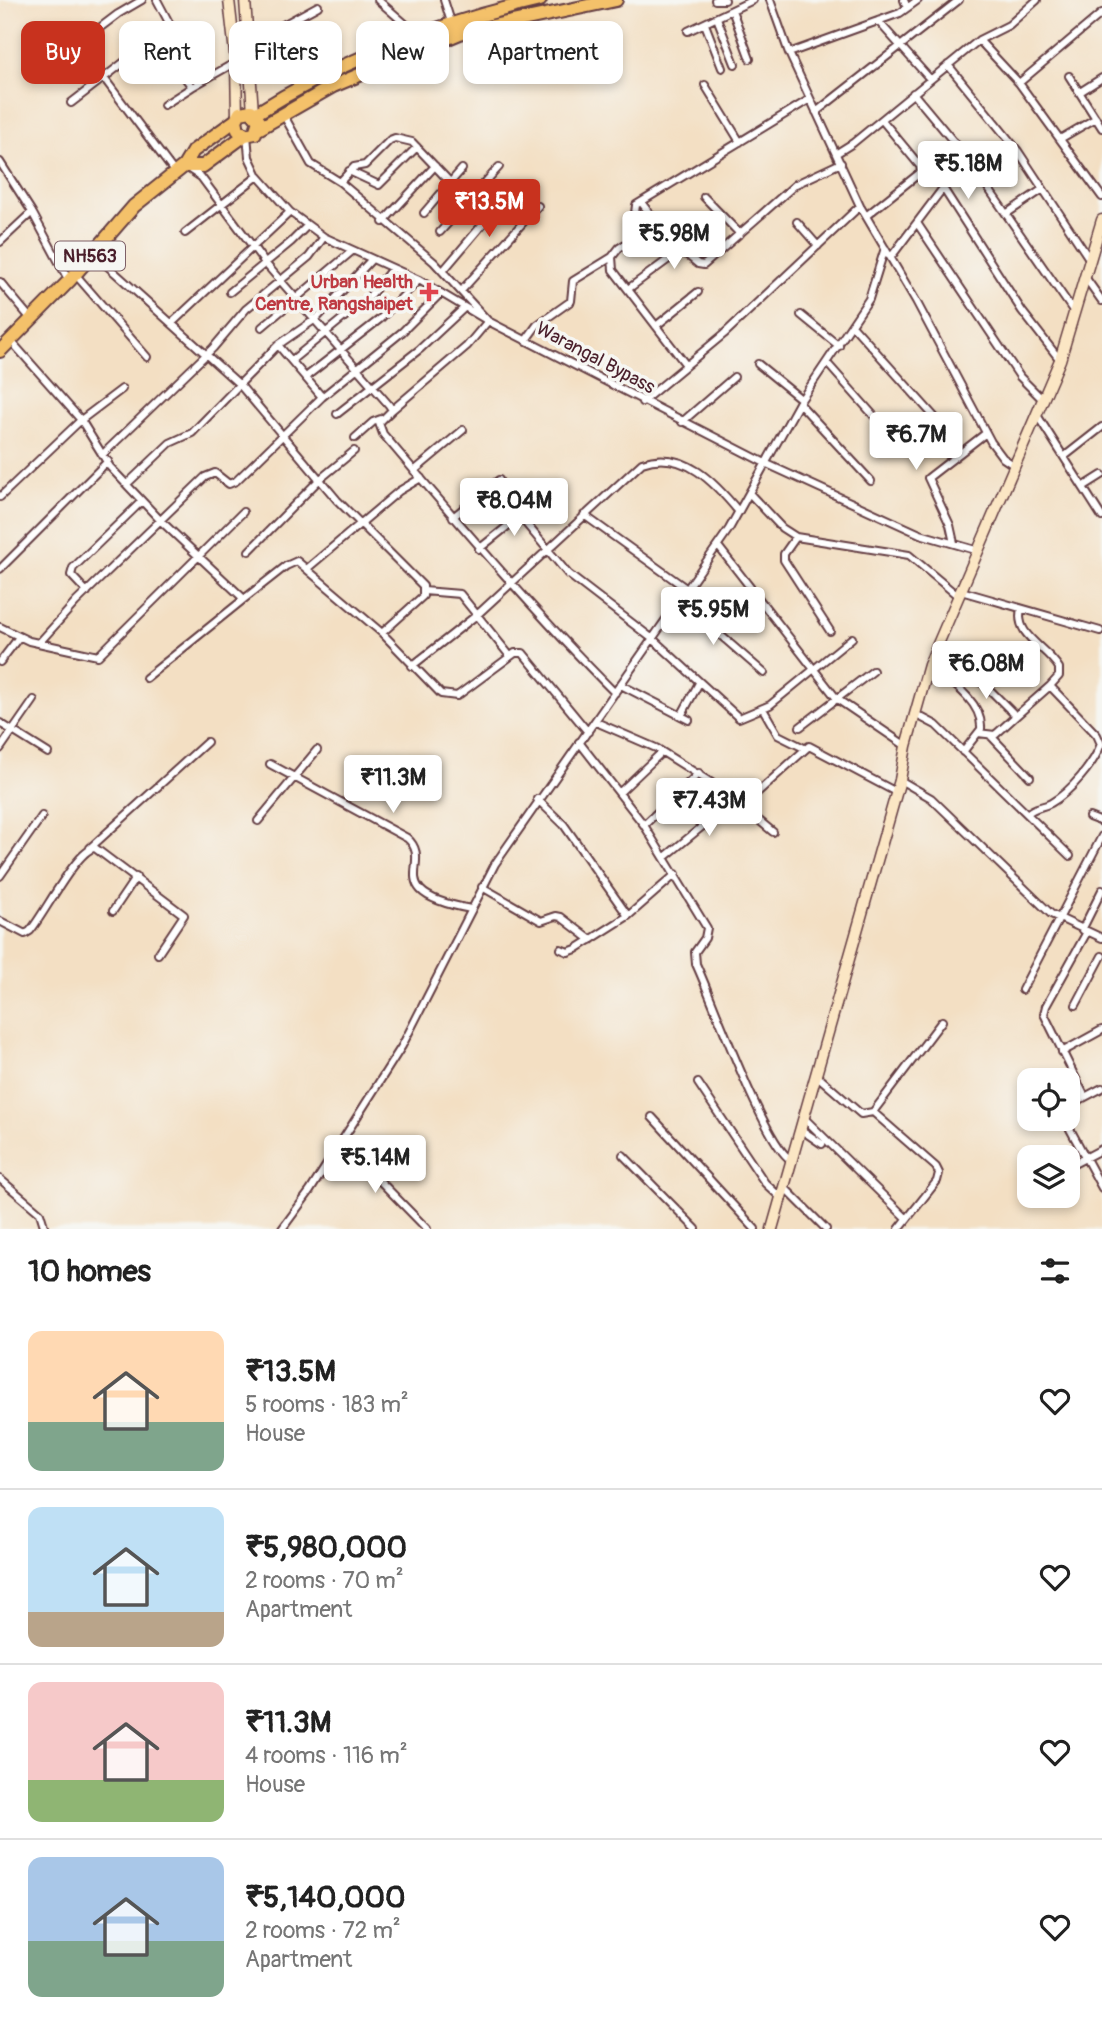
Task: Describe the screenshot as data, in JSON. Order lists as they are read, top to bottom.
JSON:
{
  "streets": {
    "highway": ["NH563"],
    "street": ["Warangal Bypass"]
  },
  "crossings": [
    ["NH563", "Warangal Bypass"]
  ],
  "places": {
    "health": ["Urban Health Centre, Rangshaipet"]
  },
  "page": {
    "chip": [
      "Buy",
      "Rent",
      "Filters",
      "New",
      "Apartment"
    ],
    "price": [
      "₹5.18M",
      "₹13.5M",
      "₹5.98M",
      "₹6.7M",
      "₹8.04M",
      "₹5.95M",
      "₹6.08M",
      "₹11.3M",
      "₹7.43M",
      "₹5.14M"
    ],
    "heading": "10 homes",
    "list": [
      {
        "name": "₹13.5M",
        "note": "5 rooms · 183 m² · House"
      },
      {
        "name": "₹5,980,000",
        "note": "2 rooms · 70 m² · Apartment"
      },
      {
        "name": "₹11.3M",
        "note": "4 rooms · 116 m² · House"
      },
      {
        "name": "₹5,140,000",
        "note": "2 rooms · 72 m² · Apartment"
      }
    ]
  }
}
